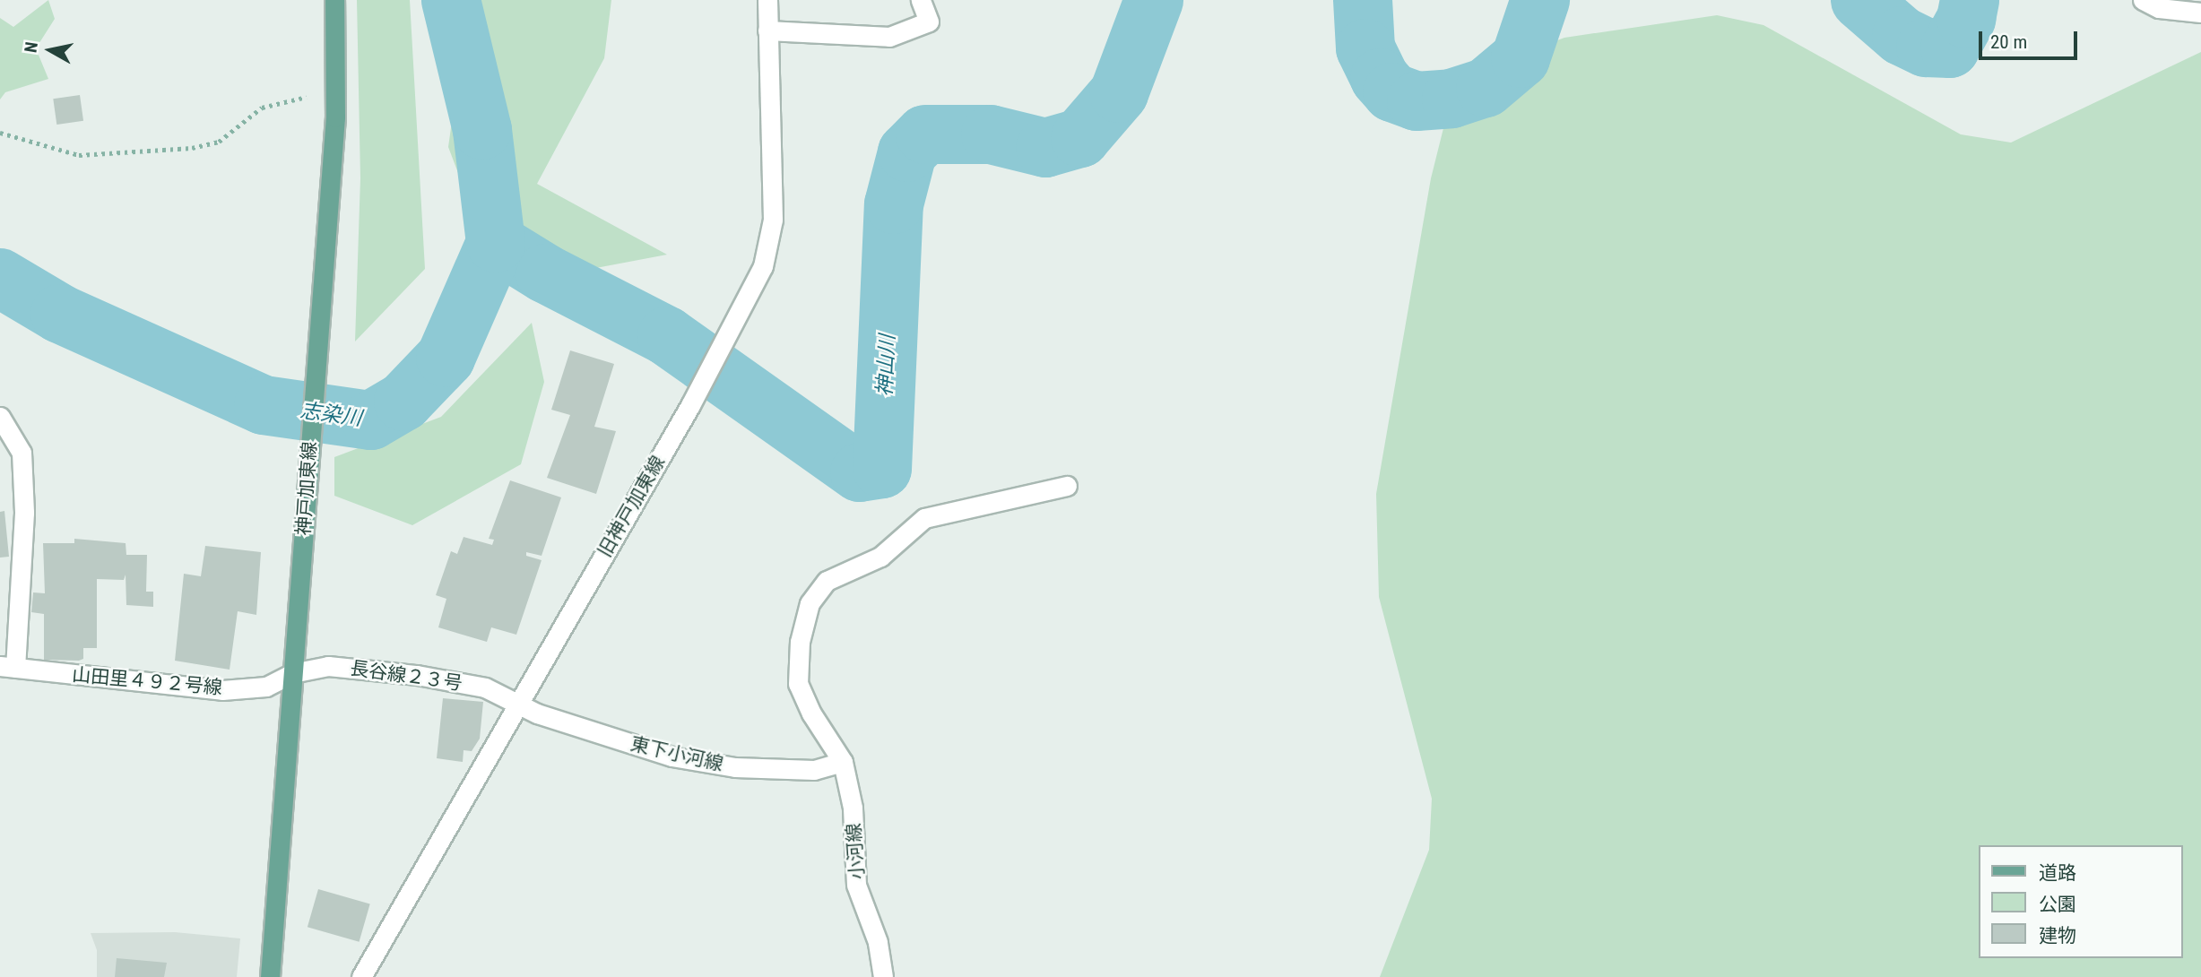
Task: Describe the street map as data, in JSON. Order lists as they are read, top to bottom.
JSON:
{
  "streets": {
    "main road": ["神戸加東線"],
    "street": [
      "旧神戸加東線",
      "長谷線２３号",
      "山田里４９２号線",
      "東下小河線",
      "小河線"
    ]
  },
  "crossings": [
    ["神戸加東線", "長谷線２３号"],
    ["神戸加東線", "山田里４９２号線"],
    ["旧神戸加東線", "長谷線２３号"],
    ["旧神戸加東線", "東下小河線"],
    ["長谷線２３号", "山田里４９２号線"],
    ["長谷線２３号", "東下小河線"],
    ["東下小河線", "小河線"]
  ],
  "water": ["神山川", "志染川"],
  "legend": ["道路", "公園", "建物"],
  "scale_bar": "20 m",
  "north": "left"
}
